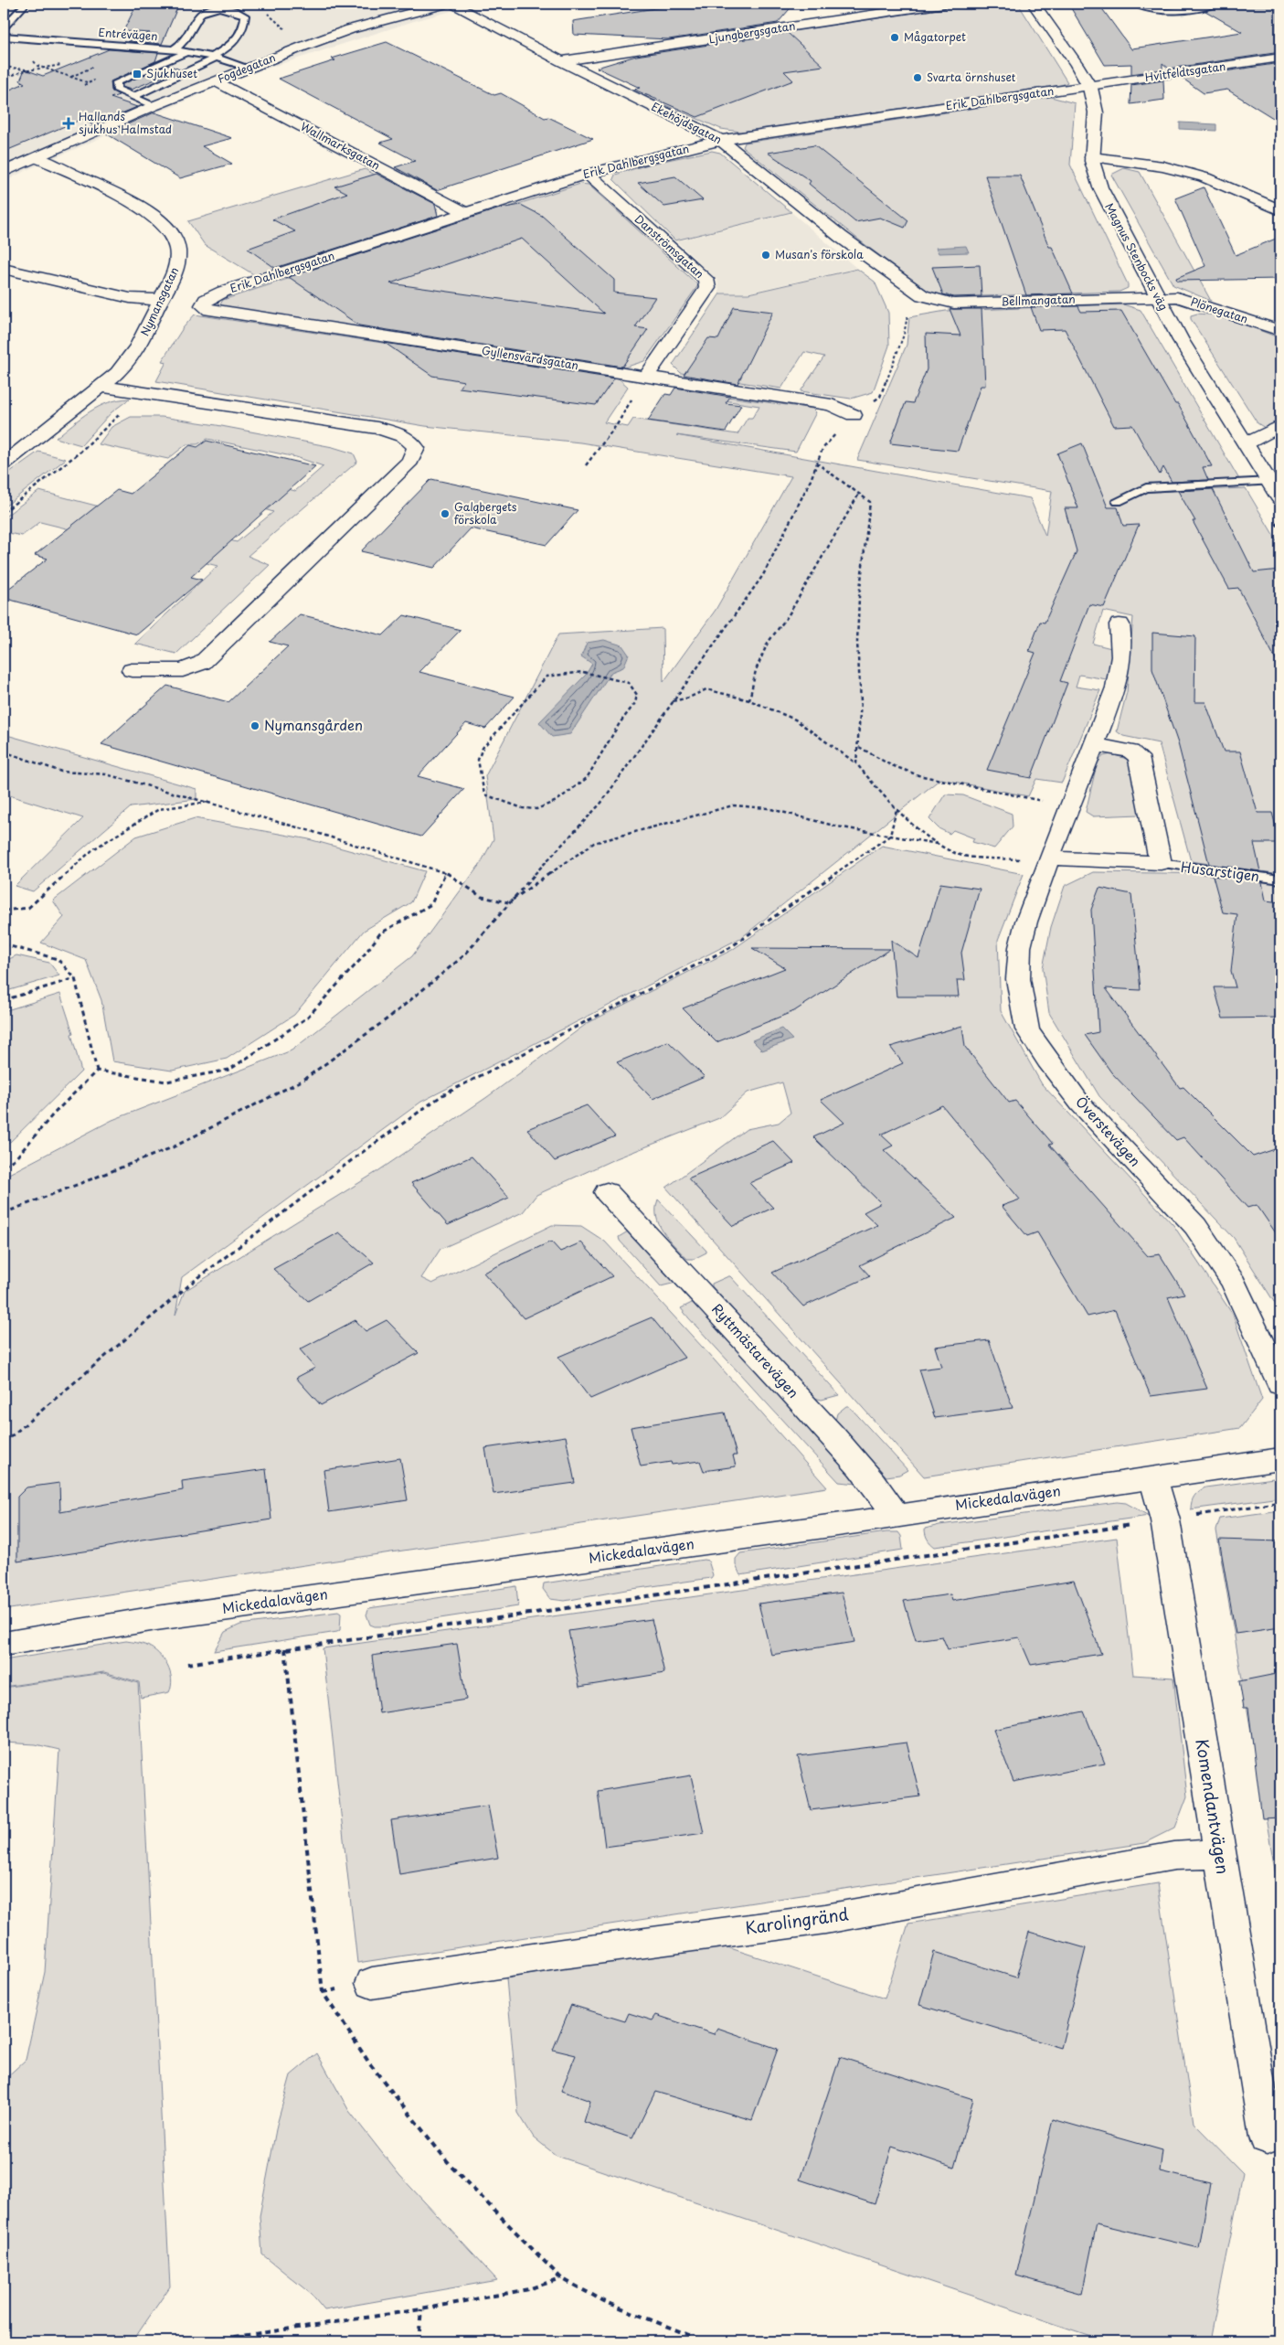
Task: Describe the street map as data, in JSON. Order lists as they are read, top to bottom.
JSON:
{
  "streets": {
    "street": [
      "Ljungbergsgatan",
      "Fogdegatan",
      "Hvitfeldtsgatan",
      "Erik Dahlbergsgatan",
      "Ekehöjdsgatan",
      "Wallmarksgatan",
      "Danströmsgatan",
      "Magnus Stenbocks väg",
      "Bellmangatan",
      "Nymansgatan",
      "Plönegatan",
      "Gyllensvärdsgatan",
      "Överstevägen",
      "Ryttmästarevägen",
      "Mickedalavägen",
      "Komendantvägen",
      "Karolingränd"
    ],
    "lane": ["Entrévägen", "Husarstigen"]
  },
  "crossings": [
    ["Ljungbergsgatan", "Ekehöjdsgatan"],
    ["Entrévägen", "Fogdegatan"],
    ["Fogdegatan", "Wallmarksgatan"],
    ["Fogdegatan", "Nymansgatan"],
    ["Hvitfeldtsgatan", "Erik Dahlbergsgatan"],
    ["Hvitfeldtsgatan", "Magnus Stenbocks väg"],
    ["Erik Dahlbergsgatan", "Ekehöjdsgatan"],
    ["Erik Dahlbergsgatan", "Wallmarksgatan"],
    ["Erik Dahlbergsgatan", "Danströmsgatan"],
    ["Erik Dahlbergsgatan", "Magnus Stenbocks väg"],
    ["Erik Dahlbergsgatan", "Gyllensvärdsgatan"],
    ["Ekehöjdsgatan", "Bellmangatan"],
    ["Danströmsgatan", "Gyllensvärdsgatan"],
    ["Magnus Stenbocks väg", "Bellmangatan"],
    ["Magnus Stenbocks väg", "Plönegatan"],
    ["Bellmangatan", "Plönegatan"],
    ["Ryttmästarevägen", "Mickedalavägen"],
    ["Mickedalavägen", "Komendantvägen"],
    ["Komendantvägen", "Karolingränd"]
  ],
  "places": {
    "other": [
      "Mågatorpet",
      "Svarta örnshuset",
      "Musan's förskola",
      "Galgbergets förskola",
      "Nymansgården"
    ],
    "transit": ["Sjukhuset"],
    "health": ["Hallands sjukhus Halmstad"]
  }
}
